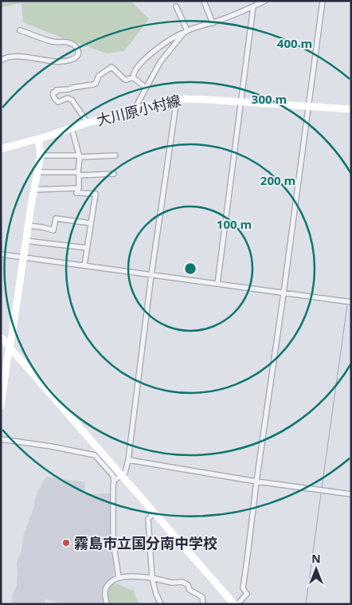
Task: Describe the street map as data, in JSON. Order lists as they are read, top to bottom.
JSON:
{
  "streets": {
    "main road": ["大川原小村線"]
  },
  "places": ["霧島市立国分南中学校"],
  "north": "top",
  "rings": [
    "400 m",
    "300 m",
    "200 m",
    "100 m"
  ]
}
